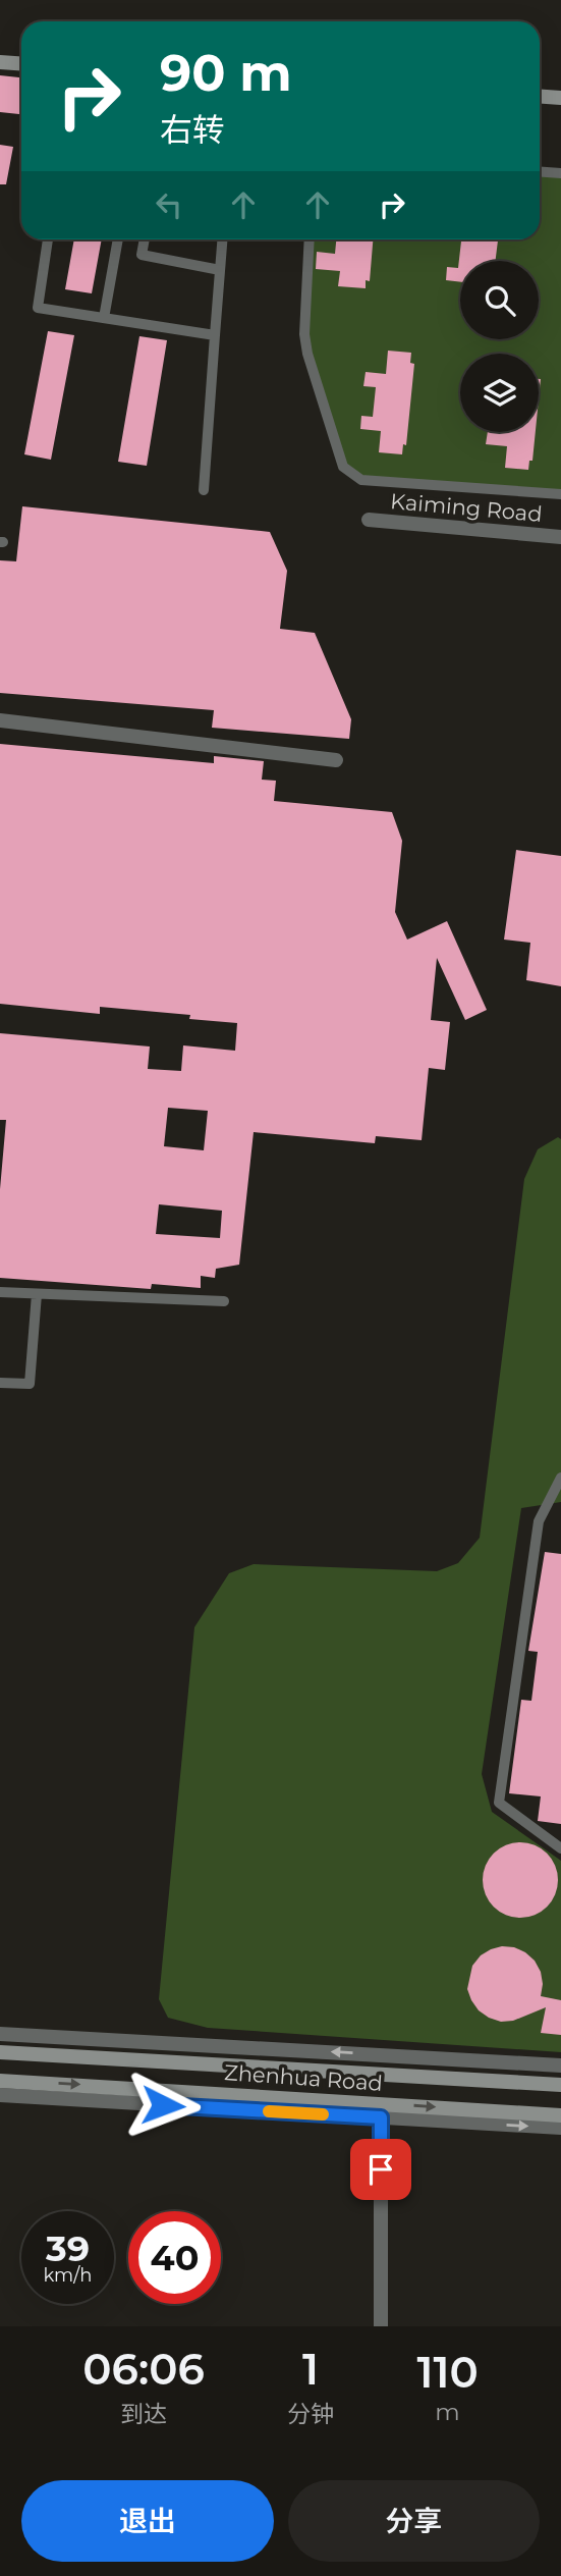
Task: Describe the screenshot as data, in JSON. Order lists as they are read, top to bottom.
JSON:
{
  "streets": {
    "main road": ["Zhenhua Road"],
    "street": ["Kaiming Road"]
  },
  "page": {
    "turn": ["90 m", "右转"],
    "speed": "39 km/h",
    "limit": "40",
    "eta": [
      "06:06",
      "到达",
      "1",
      "分钟",
      "110",
      "m"
    ],
    "buttons": ["退出", "分享"]
  }
}
